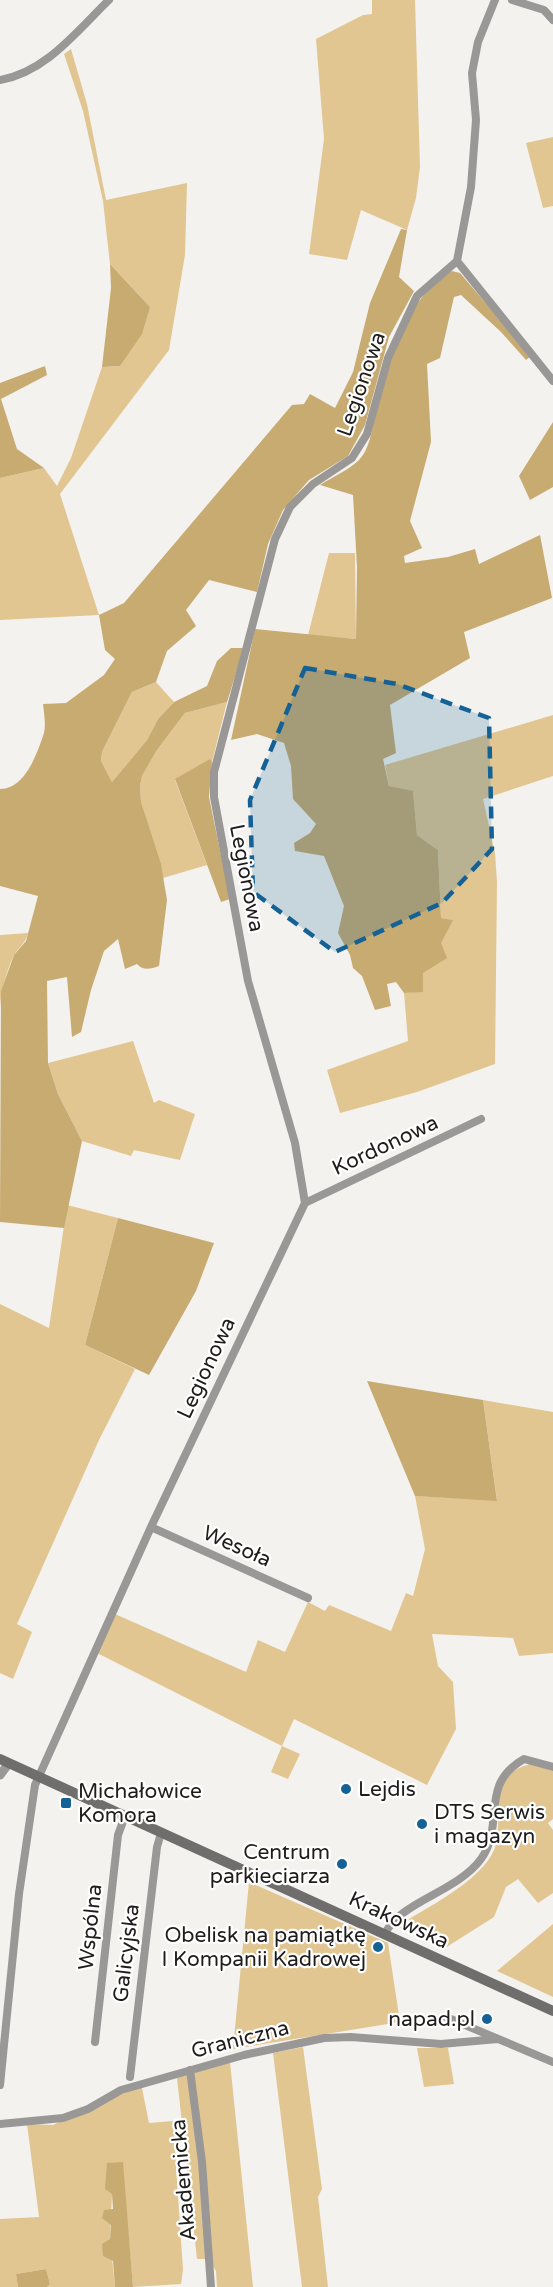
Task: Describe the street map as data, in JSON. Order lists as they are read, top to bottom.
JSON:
{
  "streets": {
    "main road": ["Krakowska"],
    "street": [
      "Legionowa",
      "Kordonowa",
      "Wesoła",
      "Wspólna",
      "Galicyjska",
      "Graniczna",
      "Akademicka"
    ]
  },
  "crossings": [
    ["Legionowa", "Kordonowa"],
    ["Legionowa", "Wesoła"],
    ["Legionowa", "Krakowska"],
    ["Krakowska", "Wspólna"],
    ["Krakowska", "Galicyjska"],
    ["Graniczna", "Akademicka"]
  ],
  "places": {
    "other": [
      "Lejdis",
      "DTS Serwis i magazyn",
      "Centrum parkieciarza",
      "Obelisk na pamiątkę I Kompanii Kadrowej",
      "napad.pl"
    ],
    "transit": ["Michałowice Komora"]
  }
}
